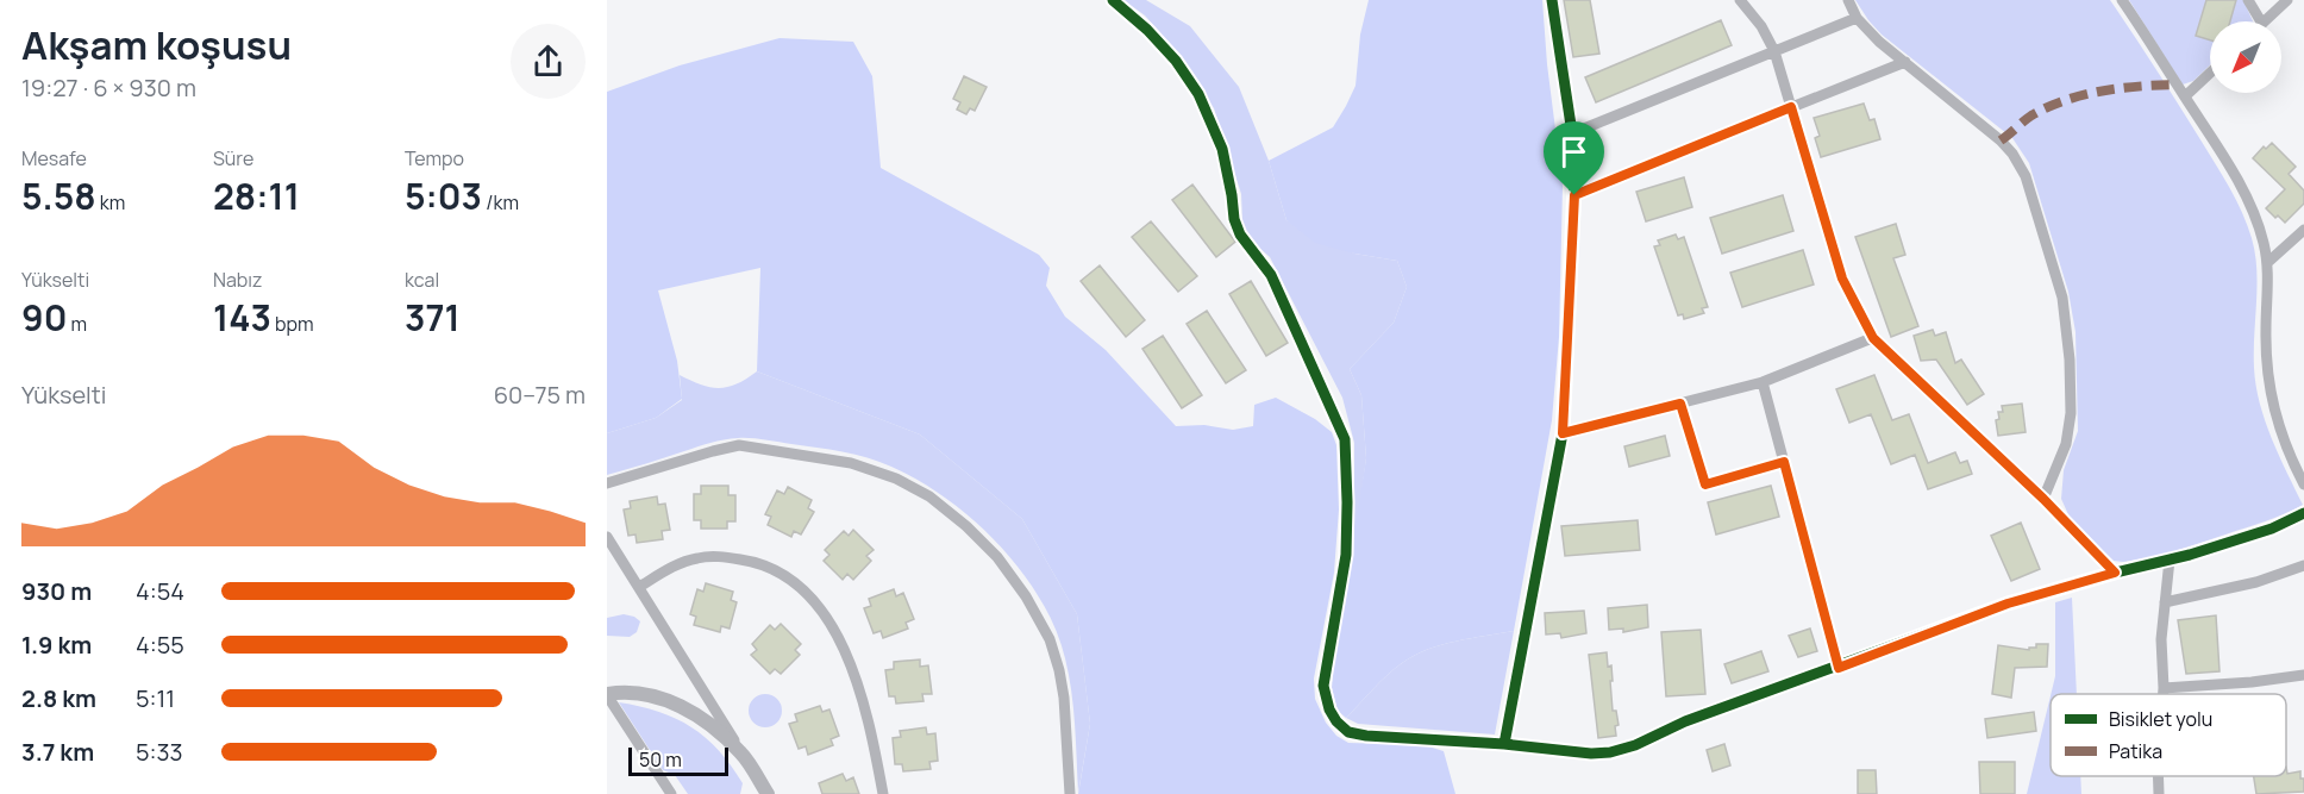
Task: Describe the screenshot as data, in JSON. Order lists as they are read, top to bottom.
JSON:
{
  "legend": ["Bisiklet yolu", "Patika"],
  "scale_bar": "50 m",
  "north": "bottom left",
  "page": {
    "heading": ["Akşam koşusu", "19:27 · 6 × 930 m"],
    "stats": [
      ["Mesafe", "5.58 km"],
      ["Süre", "28:11"],
      ["Tempo", "5:03 /km"],
      ["Yükselti", "90 m"],
      ["Nabız", "143 bpm"],
      ["kcal", "371"]
    ],
    "chart": ["Yükselti", "60–75 m"],
    "list": [
      {
        "name": "930 m",
        "note": "4:54"
      },
      {
        "name": "1.9 km",
        "note": "4:55"
      },
      {
        "name": "2.8 km",
        "note": "5:11"
      },
      {
        "name": "3.7 km",
        "note": "5:33"
      }
    ],
    "scale": "50 m"
  }
}
